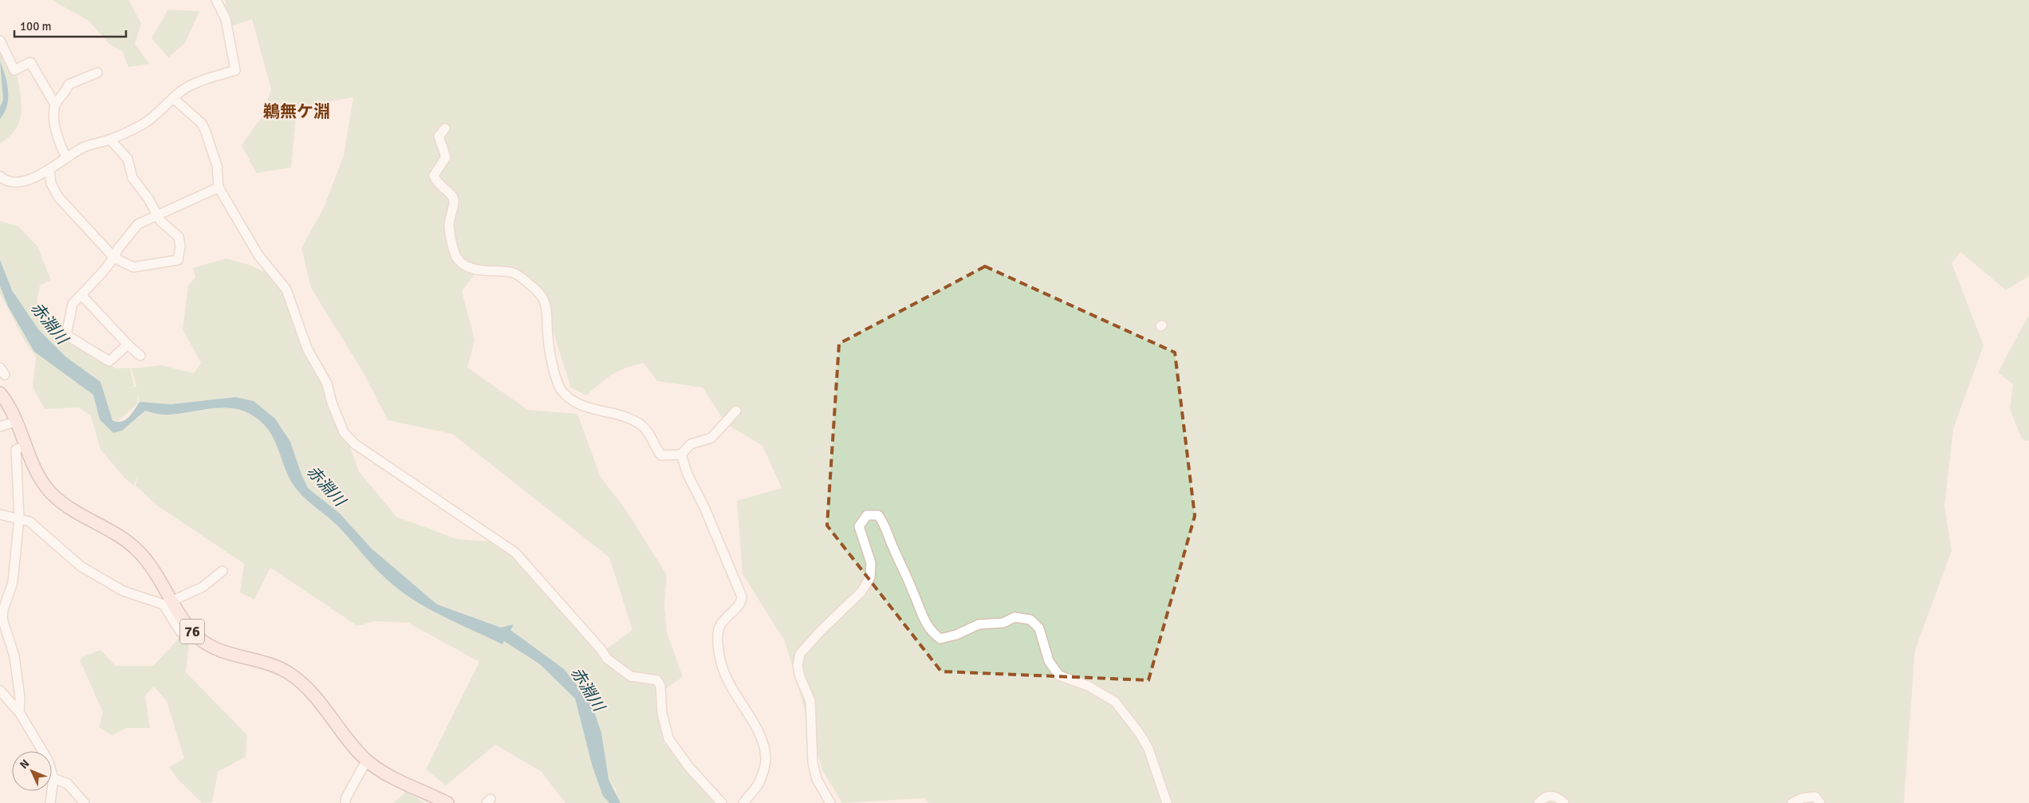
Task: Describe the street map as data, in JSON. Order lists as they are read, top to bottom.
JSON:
{
  "streets": {
    "main road": ["76"]
  },
  "districts": ["鵜無ケ淵"],
  "water": ["赤淵川"],
  "scale_bar": "100 m",
  "north": "top left"
}
